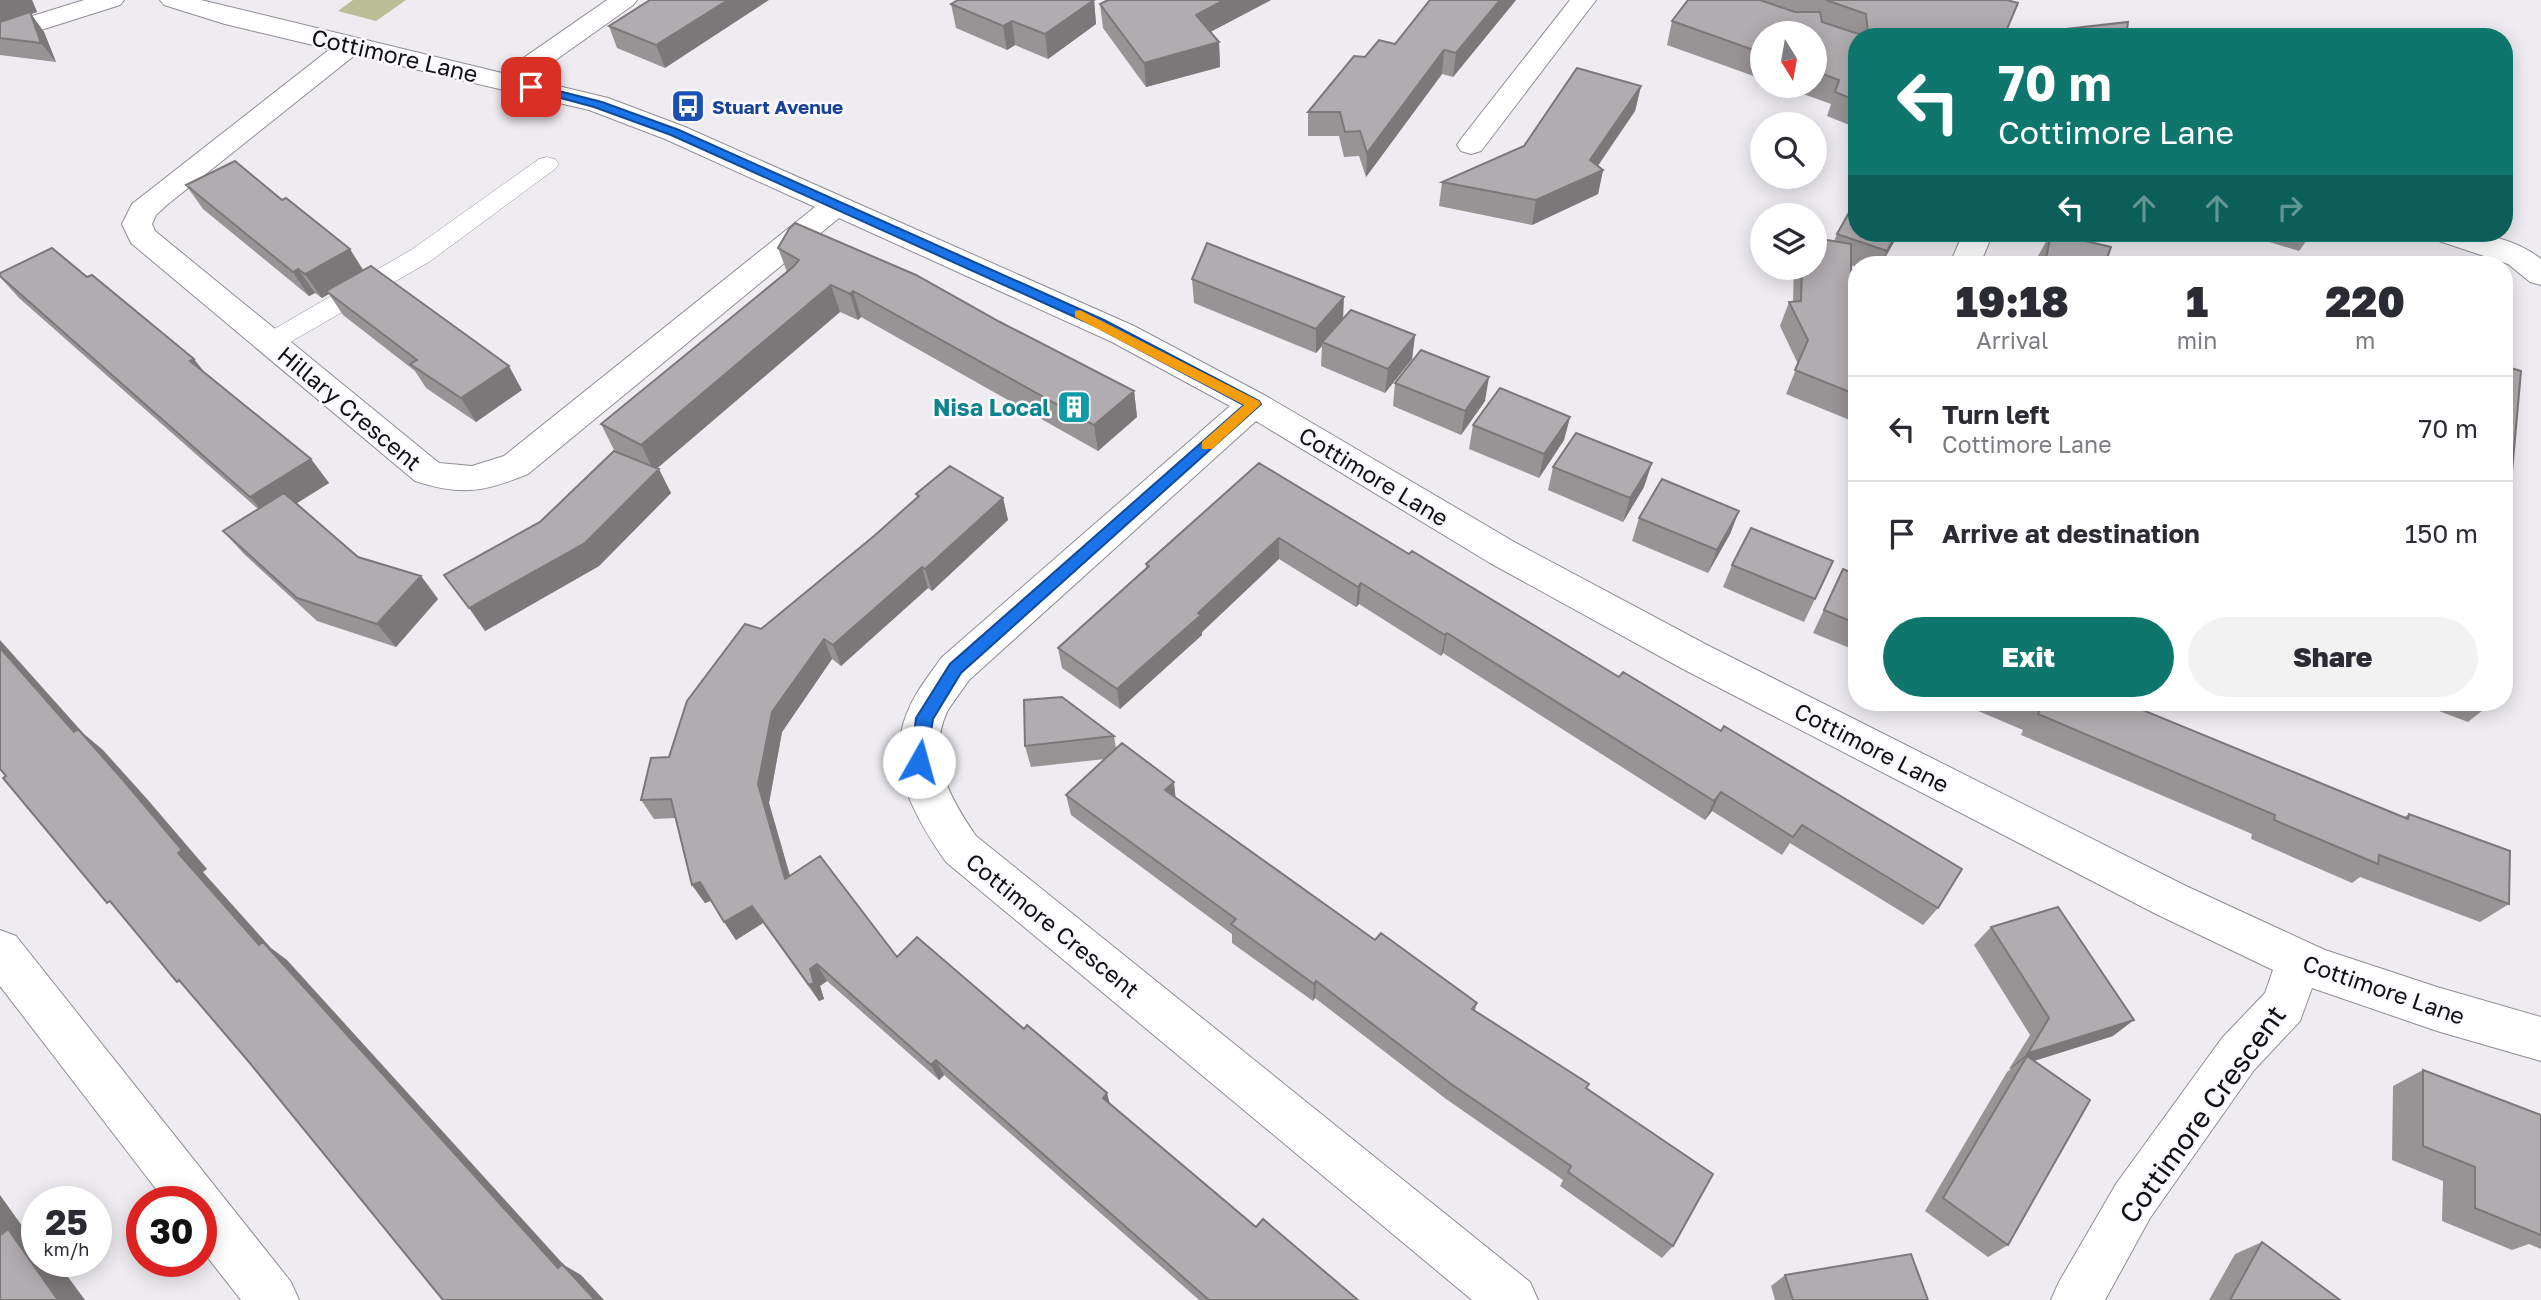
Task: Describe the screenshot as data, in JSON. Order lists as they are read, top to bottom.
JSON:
{
  "streets": {
    "street": ["Cottimore Lane", "Hillary Crescent", "Cottimore Crescent"]
  },
  "crossings": [
    ["Cottimore Lane", "Hillary Crescent"],
    ["Cottimore Lane", "Cottimore Crescent"]
  ],
  "places": {
    "bus stop": ["Stuart Avenue"],
    "building": ["Nisa Local"]
  },
  "north": "bottom",
  "page": {
    "turn": ["70 m", "Cottimore Lane"],
    "eta": [
      "19:18",
      "Arrival",
      "1",
      "min",
      "220",
      "m"
    ],
    "list": [
      {
        "name": "Turn left",
        "note": "Cottimore Lane",
        "value": "70 m"
      },
      {
        "name": "Arrive at destination",
        "value": "150 m"
      }
    ],
    "buttons": ["Exit", "Share"],
    "speed": "25 km/h",
    "limit": "30"
  }
}
